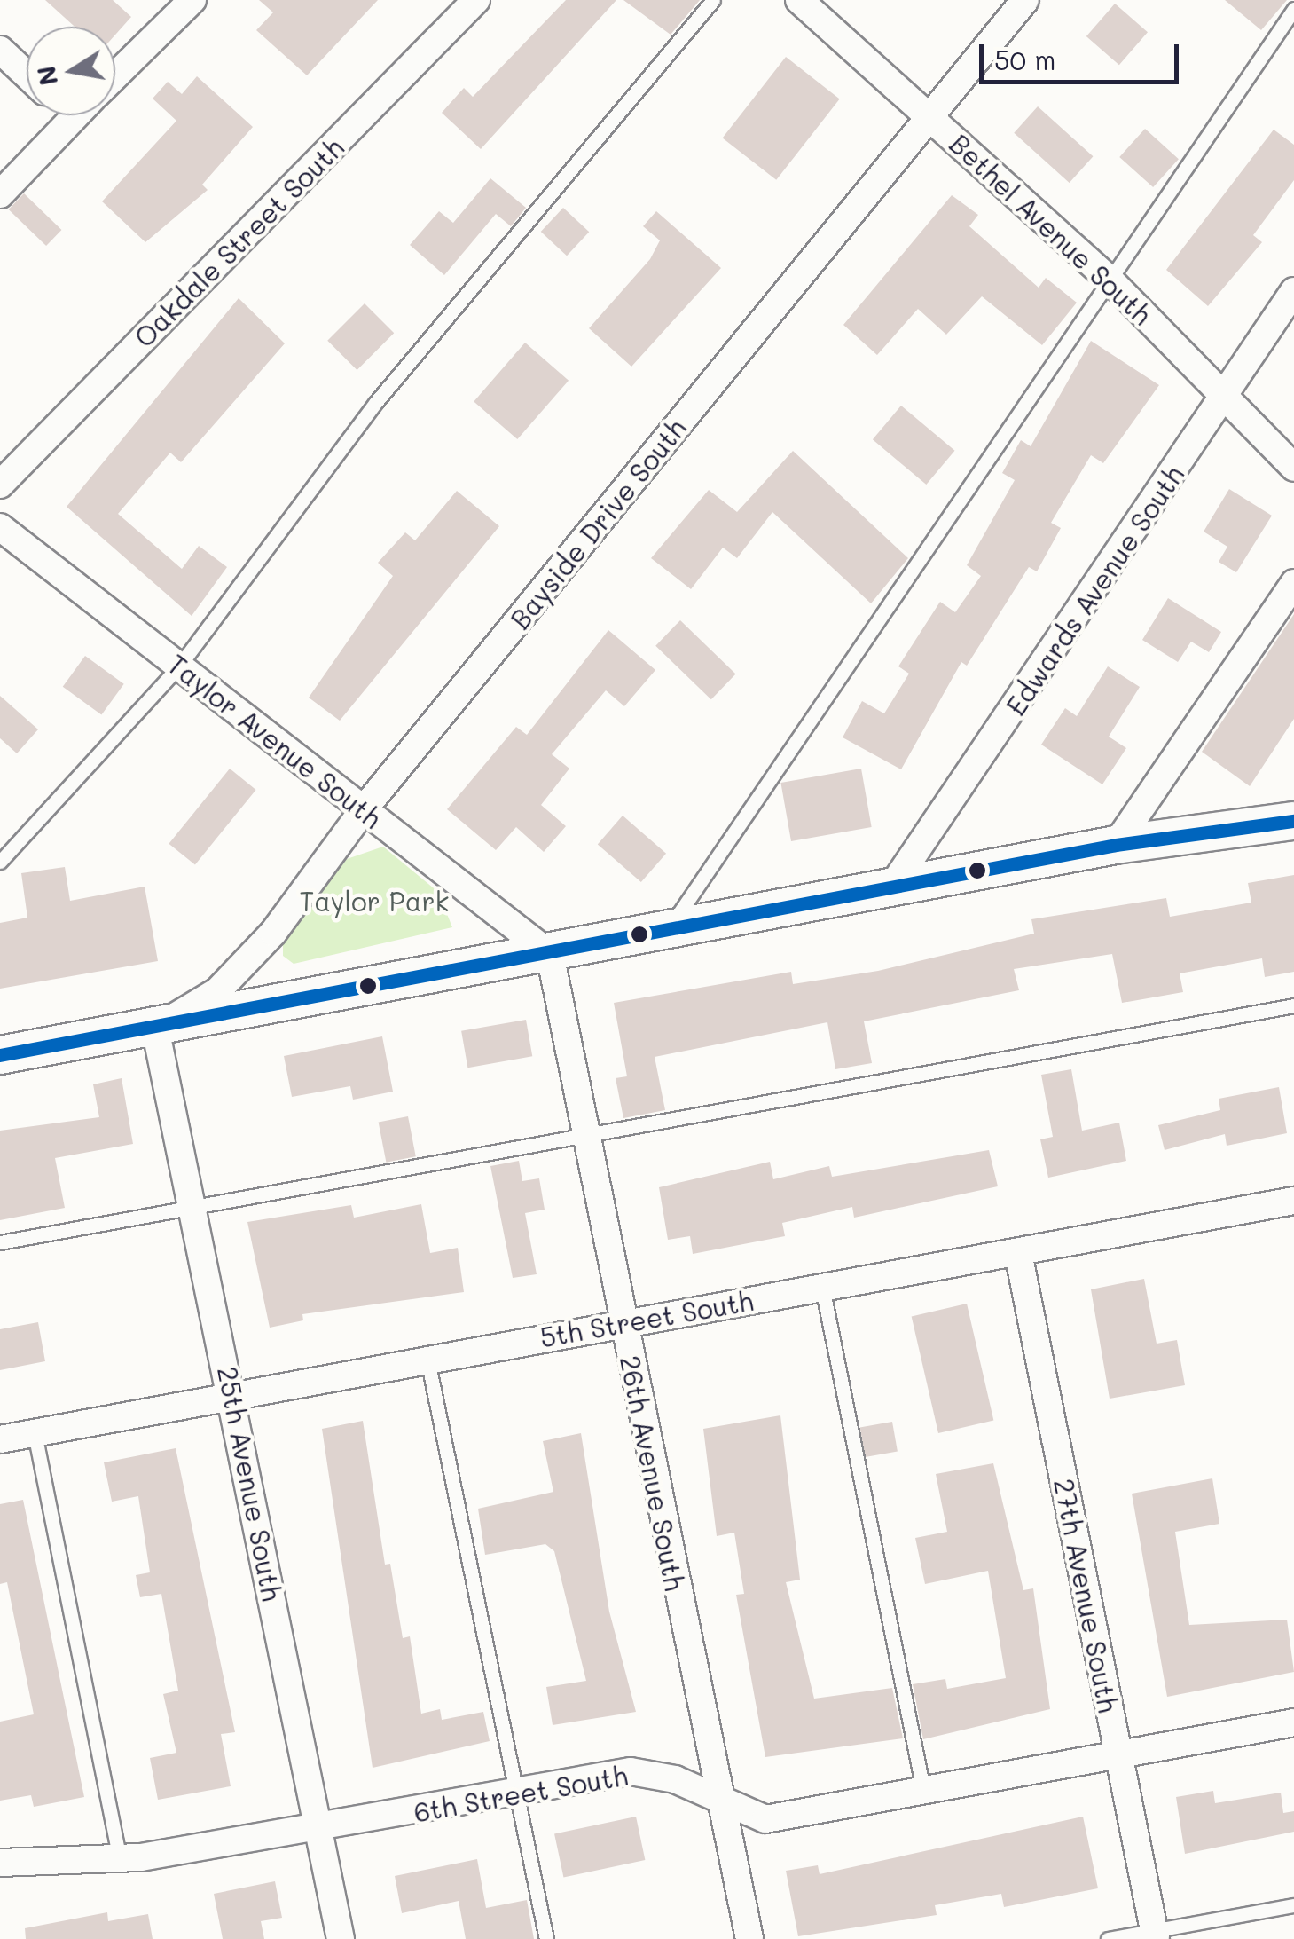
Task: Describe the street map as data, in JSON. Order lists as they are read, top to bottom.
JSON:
{
  "streets": {
    "street": [
      "Bethel Avenue South",
      "Oakdale Street South",
      "Bayside Drive South",
      "Edwards Avenue South",
      "Taylor Avenue South",
      "5th Street South",
      "26th Avenue South",
      "25th Avenue South",
      "27th Avenue South",
      "6th Street South"
    ]
  },
  "crossings": [
    ["Bethel Avenue South", "Bayside Drive South"],
    ["Bethel Avenue South", "Edwards Avenue South"],
    ["Bayside Drive South", "Taylor Avenue South"],
    ["Bayside Drive South", "25th Avenue South"],
    ["Taylor Avenue South", "26th Avenue South"],
    ["5th Street South", "26th Avenue South"],
    ["5th Street South", "25th Avenue South"],
    ["5th Street South", "27th Avenue South"],
    ["26th Avenue South", "6th Street South"],
    ["25th Avenue South", "6th Street South"],
    ["27th Avenue South", "6th Street South"]
  ],
  "parks": ["Taylor Park"],
  "scale_bar": "50 m",
  "north": "left"
}
